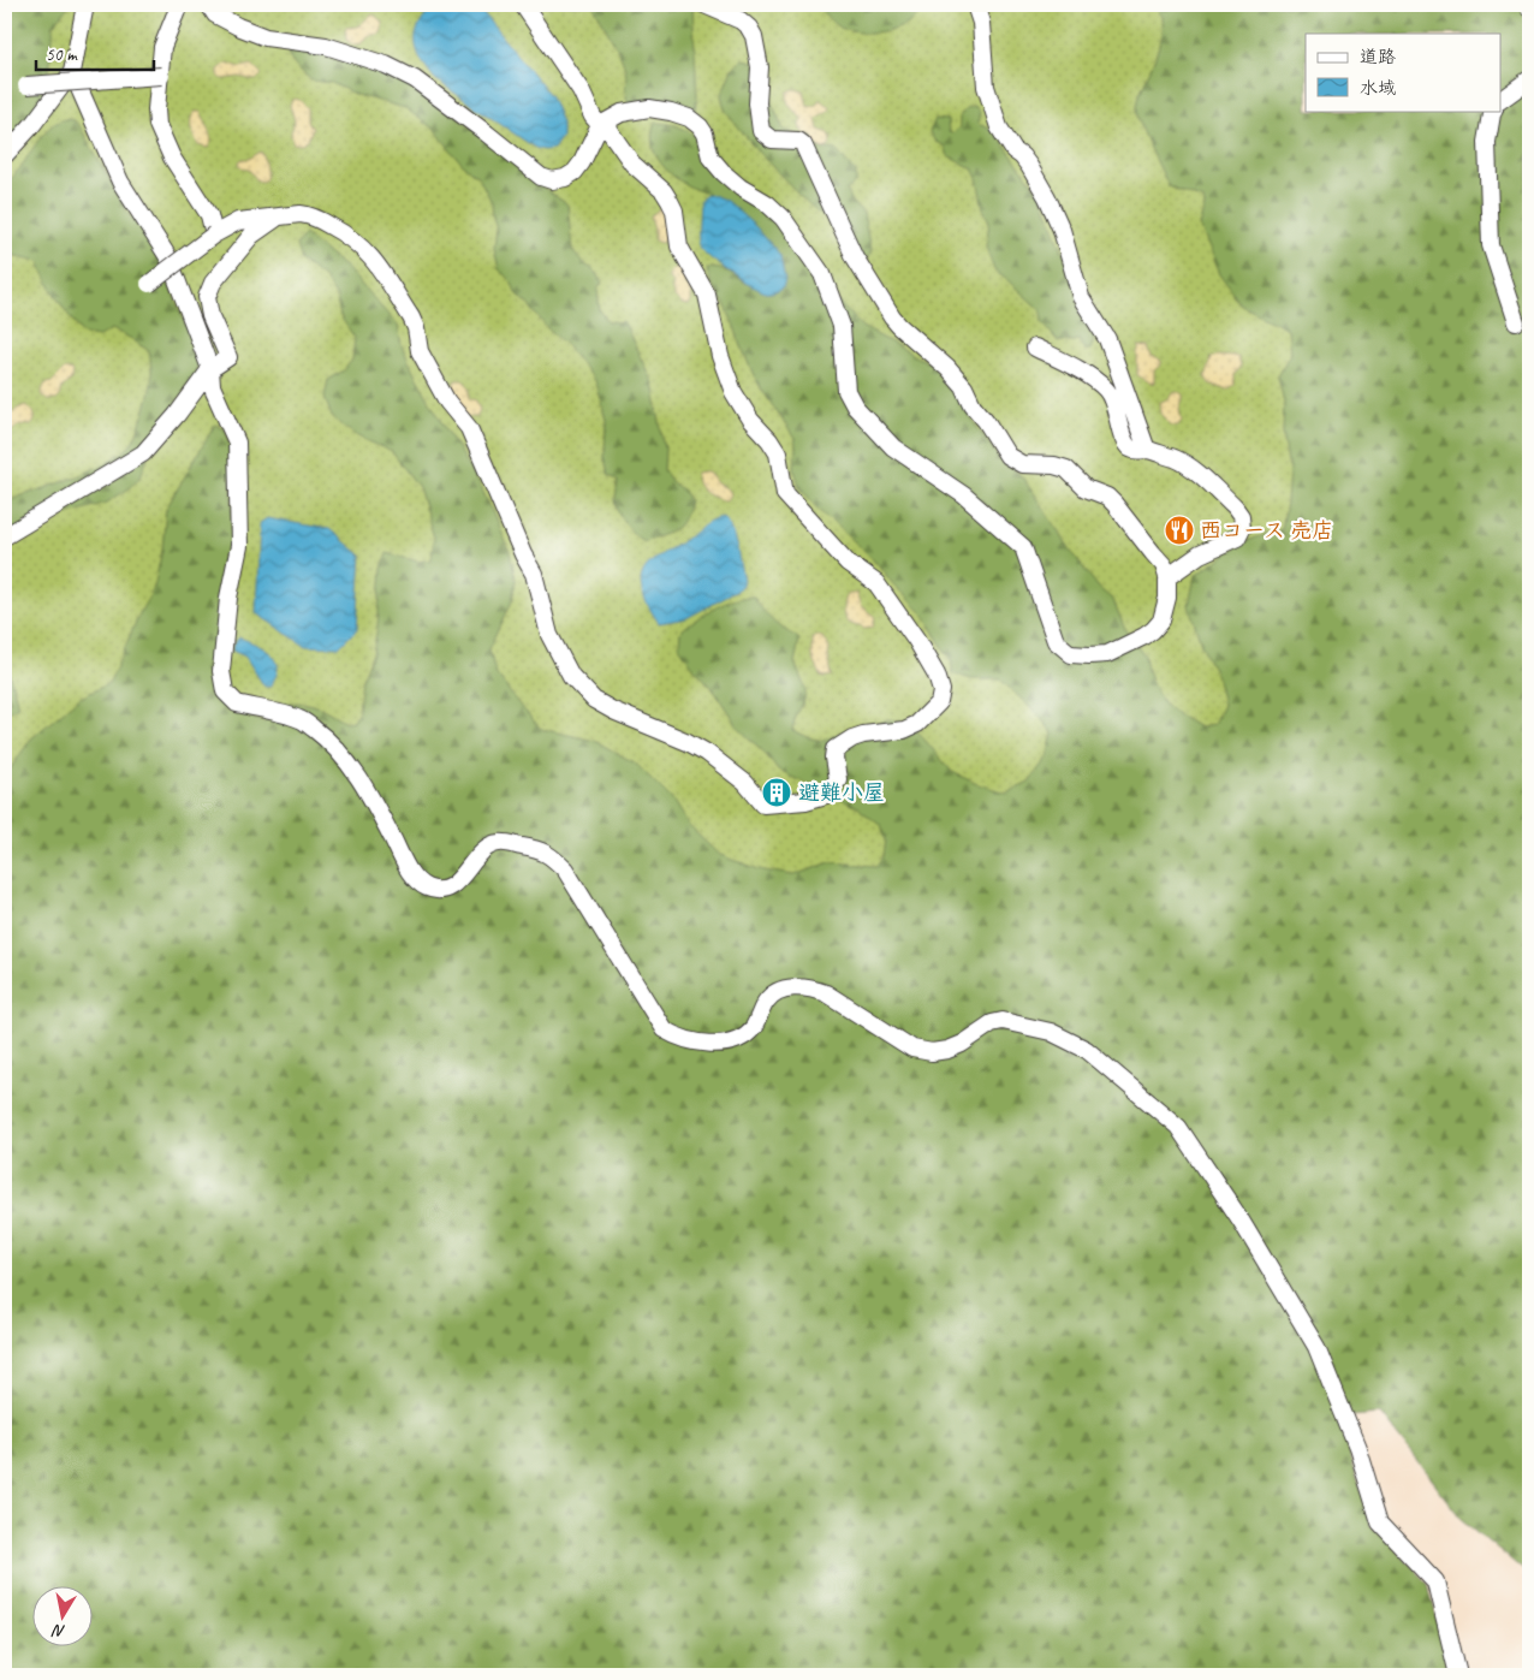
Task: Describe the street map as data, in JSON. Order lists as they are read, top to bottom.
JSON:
{
  "places": {
    "restaurant": ["西コース 売店"],
    "building": ["避難小屋"]
  },
  "legend": ["道路", "水域"],
  "scale_bar": "50 m",
  "north": "bottom"
}
